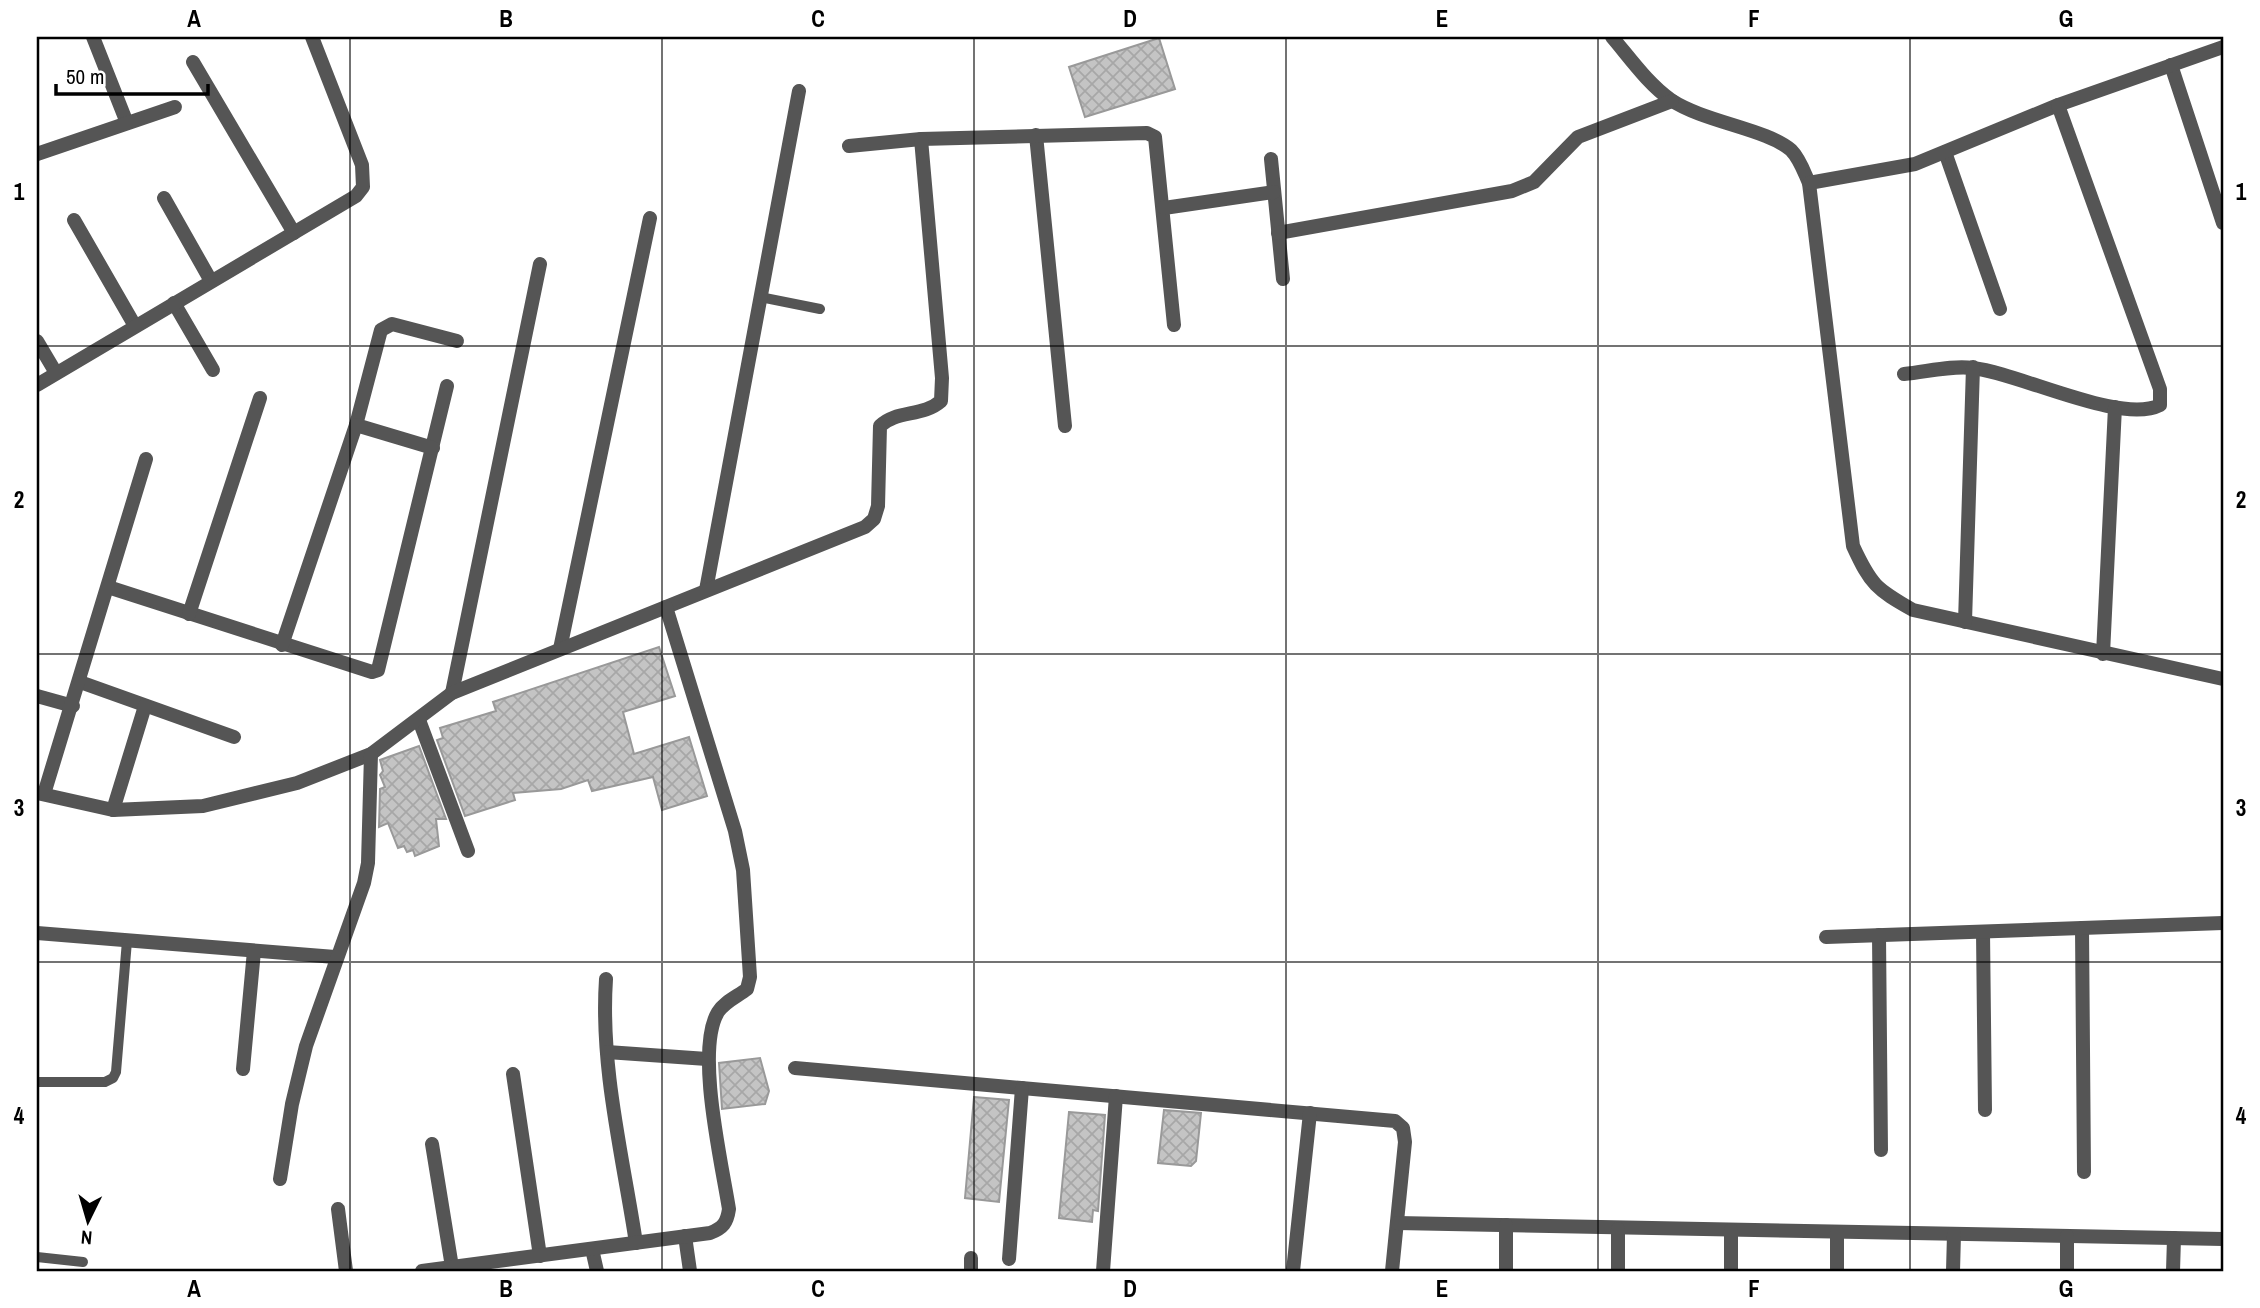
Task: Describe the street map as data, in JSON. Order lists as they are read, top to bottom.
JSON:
{
  "scale_bar": "50 m",
  "north": "bottom",
  "grid": {
    "columns": [
      "A",
      "B",
      "C",
      "D",
      "E",
      "F",
      "G"
    ],
    "rows": [
      "1",
      "2",
      "3",
      "4"
    ]
  }
}
